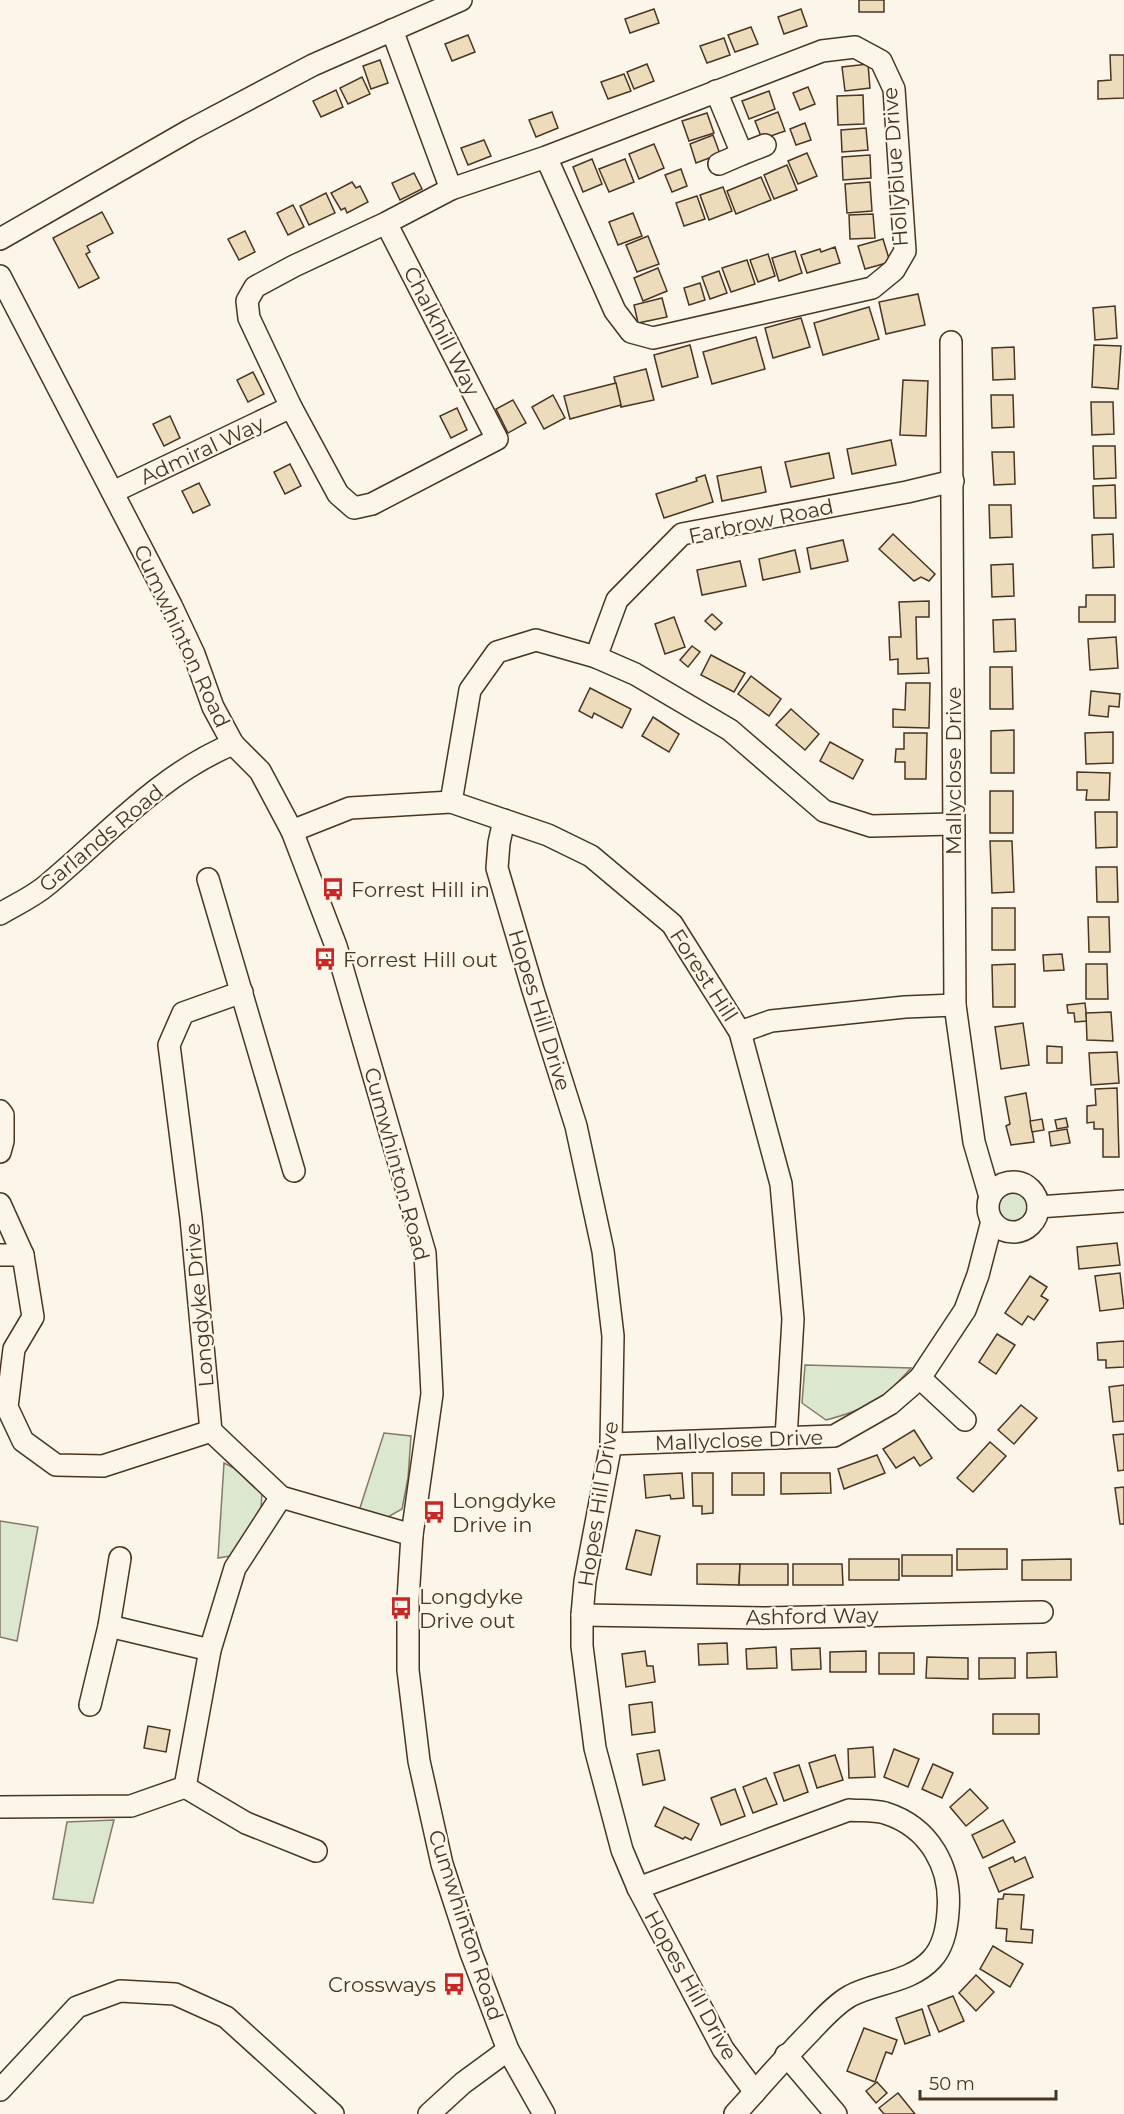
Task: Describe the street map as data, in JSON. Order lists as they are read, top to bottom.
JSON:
{
  "streets": {
    "street": [
      "Hollyblue Drive",
      "Chalkhill Way",
      "Admiral Way",
      "Farbrow Road",
      "Cumwhinton Road",
      "Mallyclose Drive",
      "Garlands Road",
      "Forest Hill",
      "Hopes Hill Drive",
      "Longdyke Drive",
      "Ashford Way"
    ]
  },
  "crossings": [
    ["Hollyblue Drive", "Chalkhill Way"],
    ["Hollyblue Drive", "Admiral Way"],
    ["Admiral Way", "Cumwhinton Road"],
    ["Farbrow Road", "Mallyclose Drive"],
    ["Cumwhinton Road", "Garlands Road"],
    ["Cumwhinton Road", "Forest Hill"],
    ["Mallyclose Drive", "Forest Hill"],
    ["Mallyclose Drive", "Hopes Hill Drive"],
    ["Forest Hill", "Hopes Hill Drive"],
    ["Hopes Hill Drive", "Ashford Way"]
  ],
  "places": {
    "bus stop": [
      "Forrest Hill in",
      "Forrest Hill out",
      "Longdyke Drive in",
      "Longdyke Drive out",
      "Crossways"
    ]
  },
  "scale_bar": "50 m"
}
